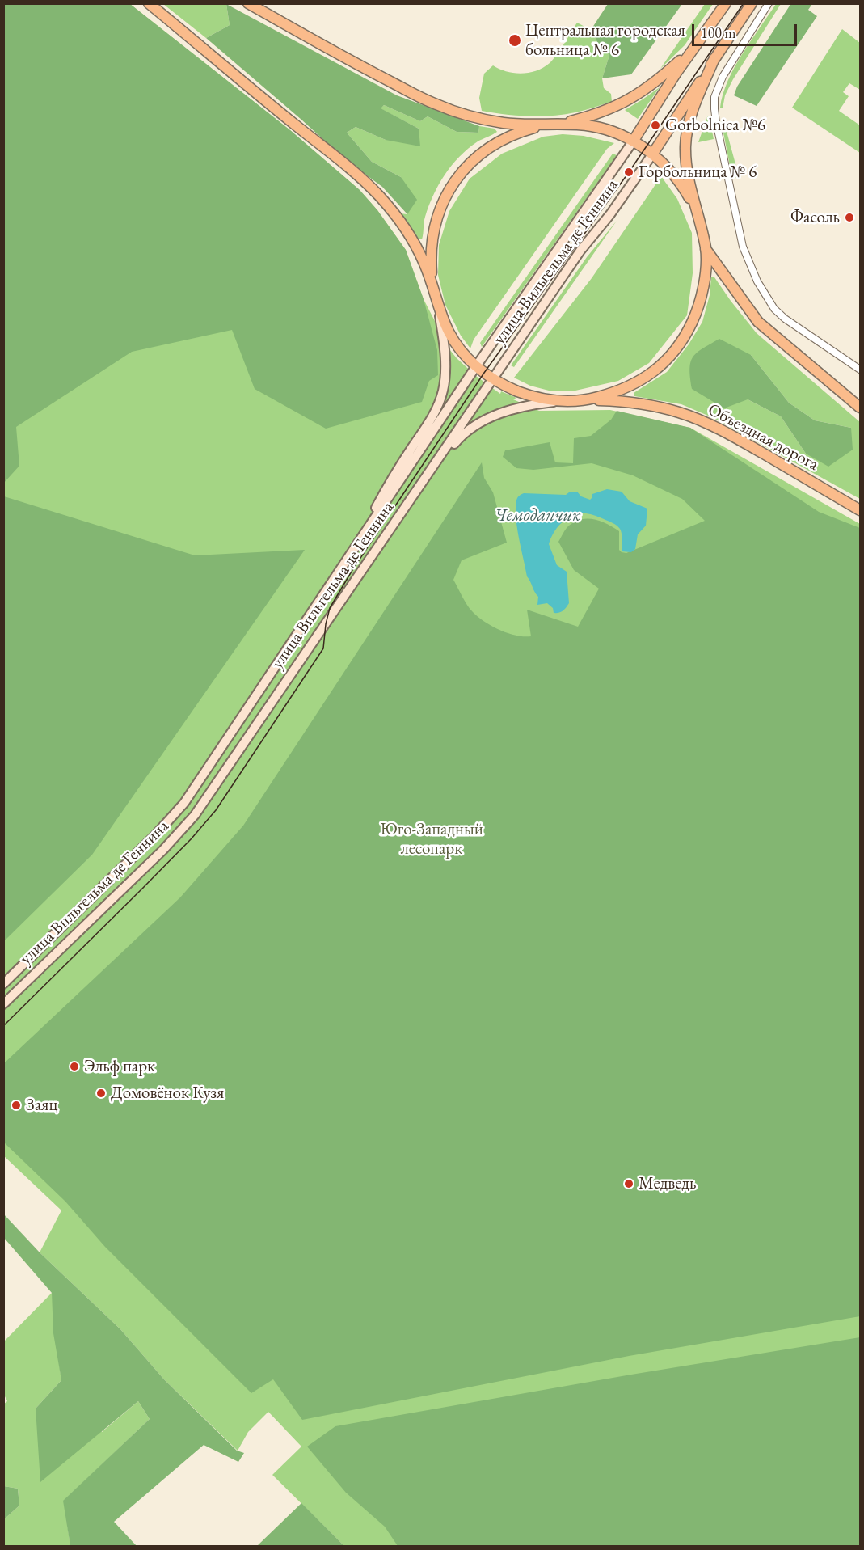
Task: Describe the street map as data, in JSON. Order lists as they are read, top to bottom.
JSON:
{
  "streets": {
    "main road": ["улица Вильгельма де Геннина", "Объездная дорога"]
  },
  "water": ["Чемоданчик"],
  "parks": ["Юго-Западный лесопарк"],
  "places": [
    "Центральная городская больница № 6",
    "Gorbolnica №6",
    "Горбольница № 6",
    "Фасоль",
    "Эльф парк",
    "Домовёнок Кузя",
    "Заяц",
    "Медведь"
  ],
  "scale_bar": "100 m"
}
